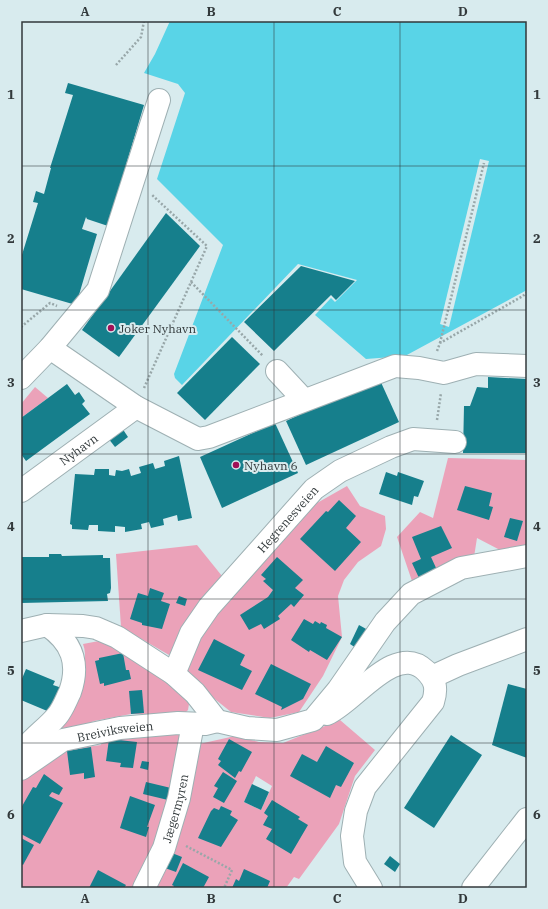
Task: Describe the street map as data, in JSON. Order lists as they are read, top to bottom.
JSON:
{
  "streets": {
    "street": [
      "Nyhavn",
      "Hegrenesveien",
      "Breiviksveien",
      "Jægermyren"
    ]
  },
  "crossings": [
    ["Breiviksveien", "Jægermyren"]
  ],
  "places": ["Joker Nyhavn", "Nyhavn 6"],
  "grid": {
    "columns": [
      "A",
      "B",
      "C",
      "D"
    ],
    "rows": [
      "1",
      "2",
      "3",
      "4",
      "5",
      "6"
    ]
  }
}
